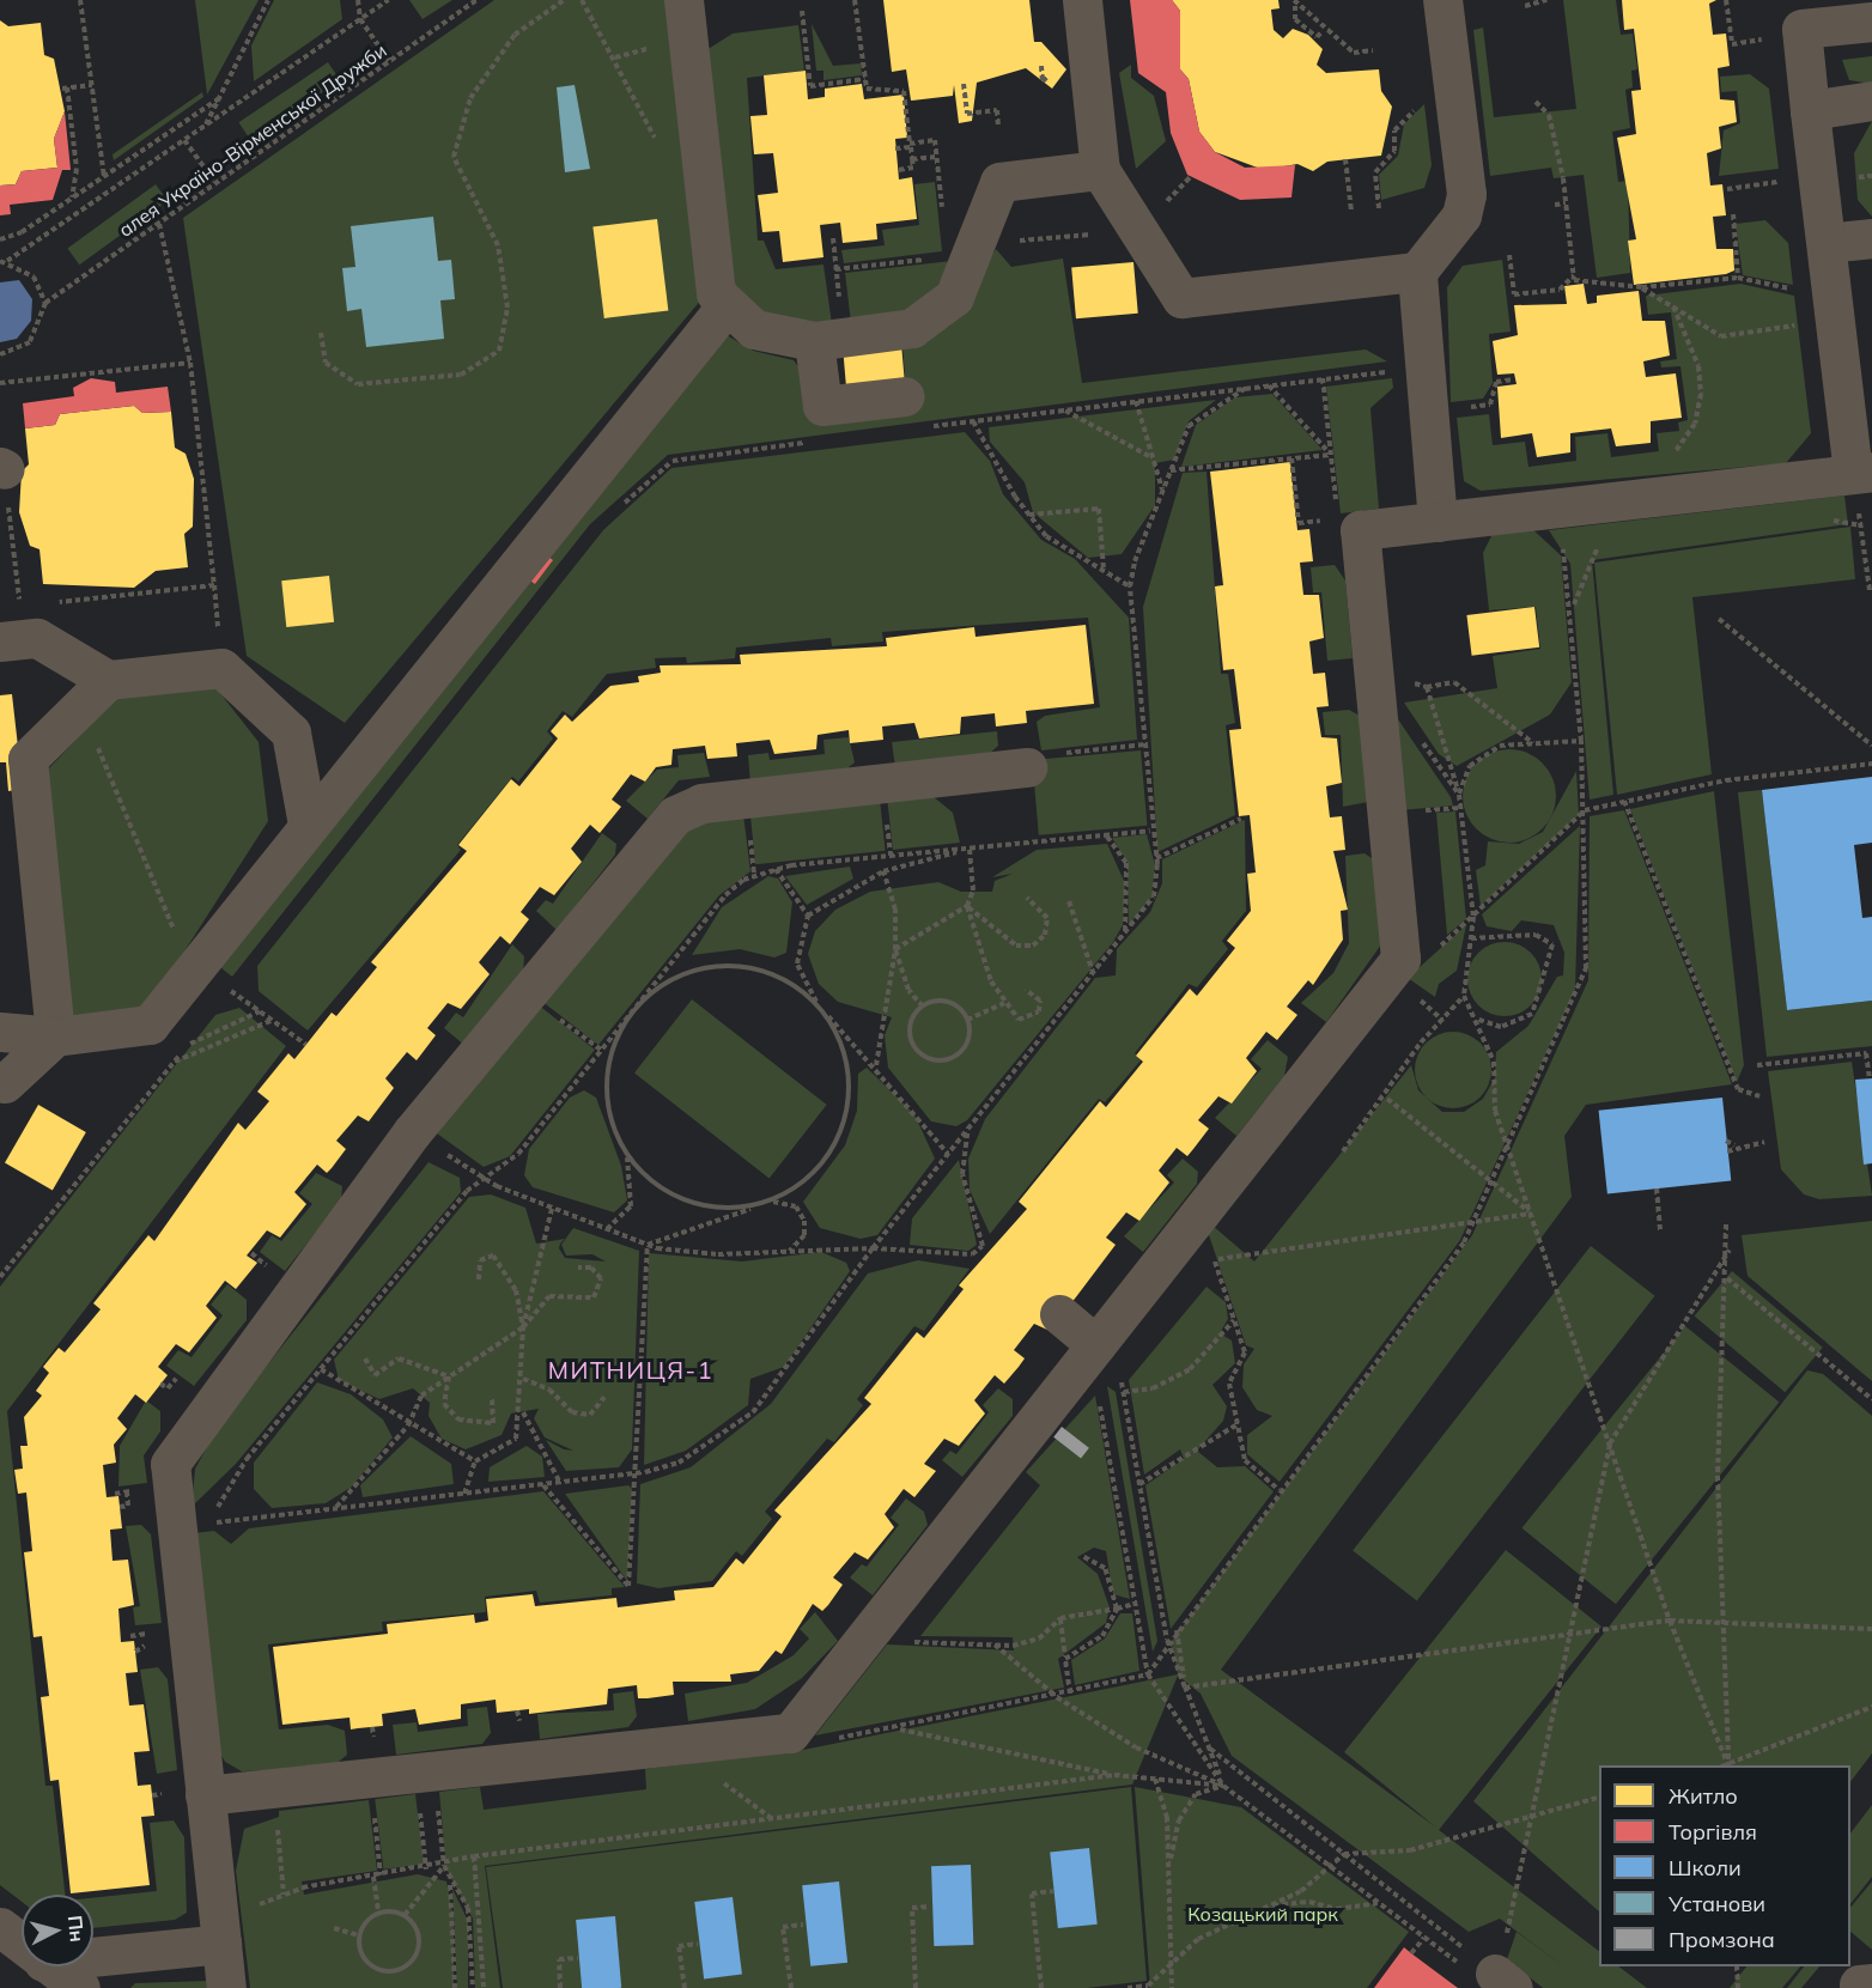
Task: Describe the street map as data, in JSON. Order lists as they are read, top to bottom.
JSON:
{
  "streets": {
    "path": ["алея Україно-Вірменської Дружби"]
  },
  "districts": ["МИТНИЦЯ-1"],
  "parks": ["Козацький парк"],
  "legend": [
    "Житло",
    "Торгівля",
    "Школи",
    "Установи",
    "Промзона"
  ],
  "north": "right"
}
